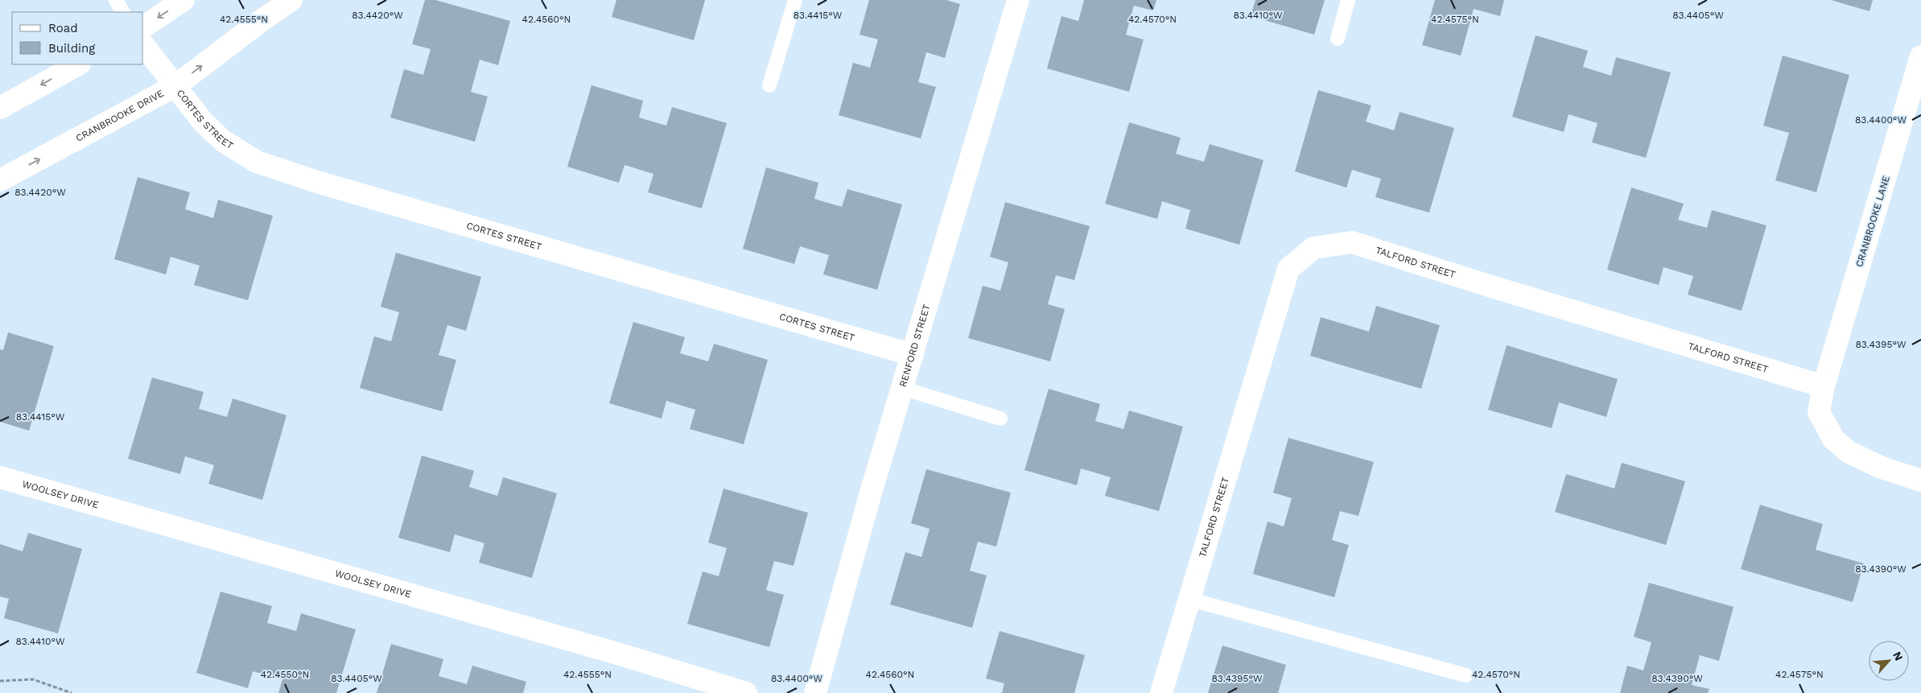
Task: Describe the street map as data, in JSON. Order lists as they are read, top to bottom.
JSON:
{
  "streets": {
    "street": [
      "CRANBROOKE DRIVE",
      "CORTES STREET",
      "CRANBROOKE LANE",
      "TALFORD STREET",
      "RENFORD STREET",
      "WOOLSEY DRIVE"
    ]
  },
  "crossings": [
    ["CRANBROOKE DRIVE", "CORTES STREET"],
    ["CORTES STREET", "RENFORD STREET"],
    ["CRANBROOKE LANE", "TALFORD STREET"]
  ],
  "legend": ["Road", "Building"],
  "north": "top right",
  "coordinates": [
    "83.4420°W",
    "83.4415°W",
    "83.4410°W",
    "83.4405°W",
    "42.4555°N",
    "42.4560°N",
    "42.4570°N",
    "42.4575°N",
    "83.4400°W",
    "83.4395°W",
    "83.4390°W",
    "42.4550°N"
  ]
}
